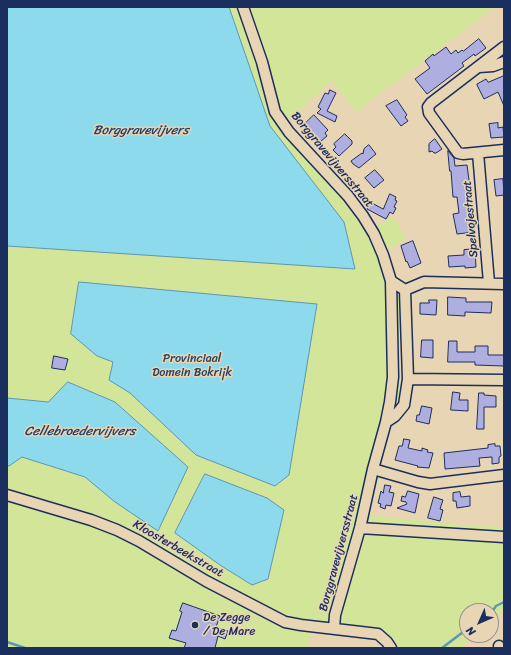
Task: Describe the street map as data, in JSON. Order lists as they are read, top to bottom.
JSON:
{
  "streets": {
    "street": ["Borggravevijversstraat", "Spelvojestraat", "Kloosterbeekstraat"]
  },
  "crossings": [
    ["Borggravevijversstraat", "Kloosterbeekstraat"]
  ],
  "water": ["Borggravevijvers", "Cellebroedervijvers"],
  "parks": ["Provinciaal Domein Bokrijk"],
  "places": ["De Zegge / De Mare"],
  "north": "bottom left"
}
